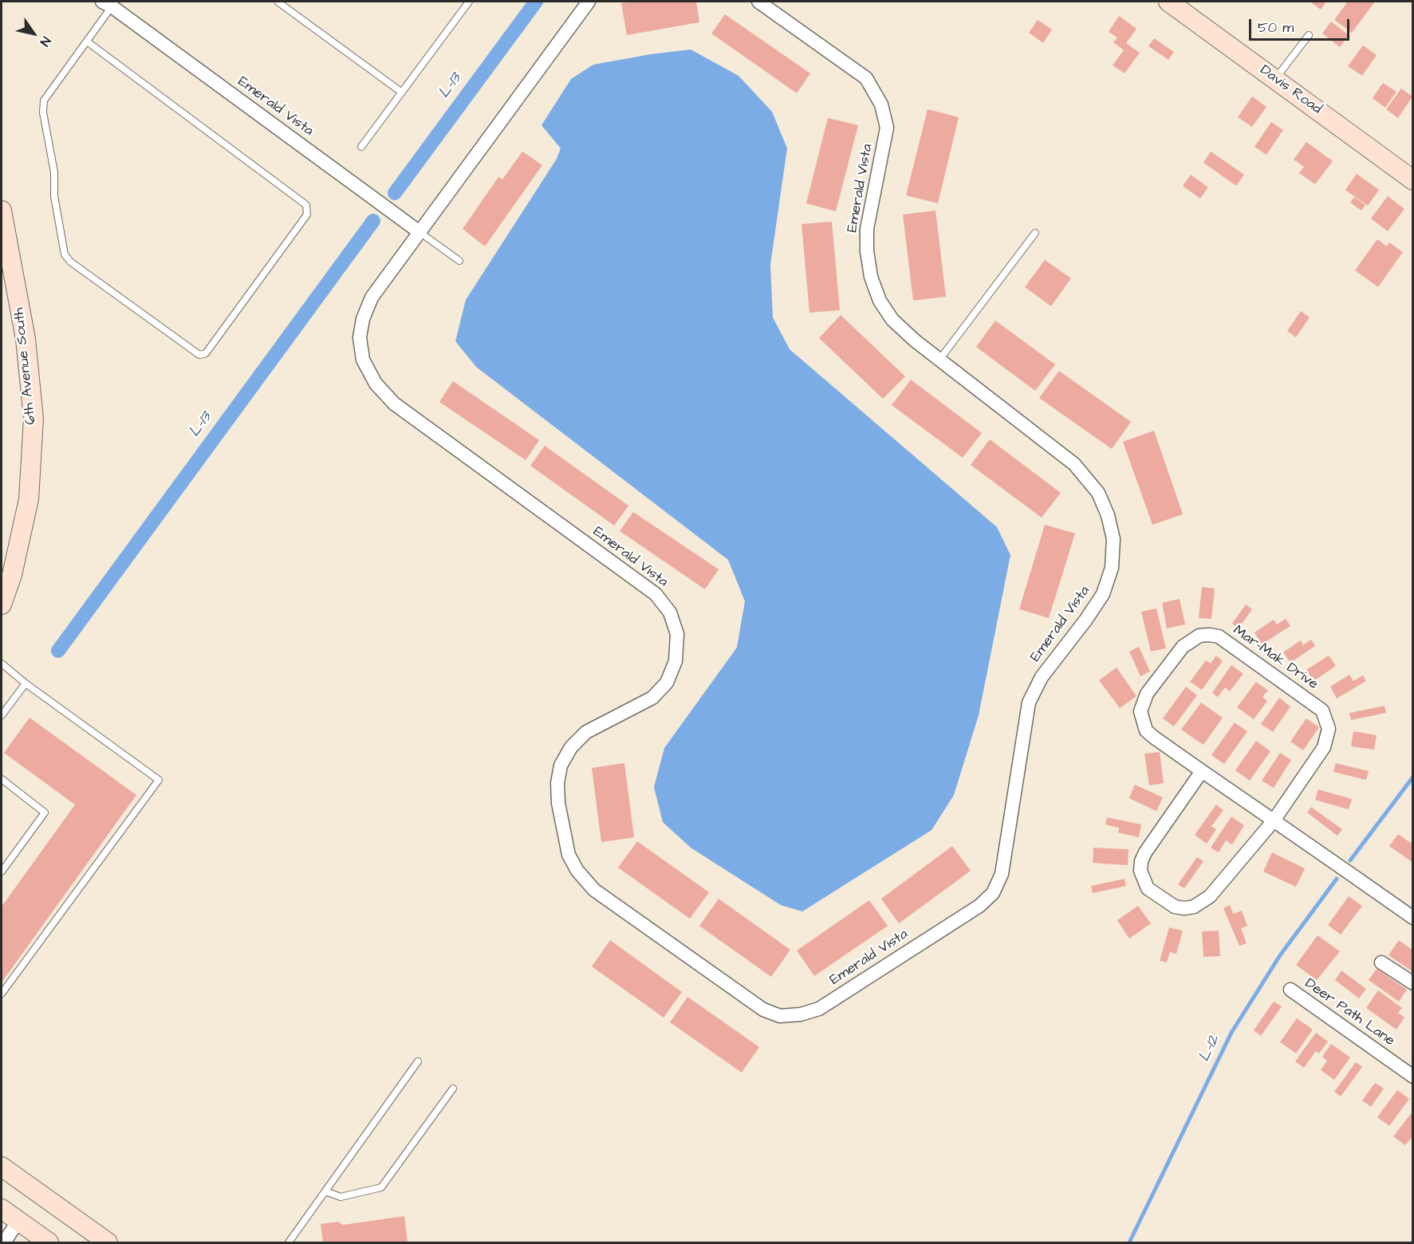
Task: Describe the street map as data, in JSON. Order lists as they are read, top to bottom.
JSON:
{
  "streets": {
    "street": [
      "Davis Road",
      "Emerald Vista",
      "6th Avenue South",
      "Mar-Mak Drive",
      "Deer Path Lane"
    ]
  },
  "water": ["L-13", "L-12"],
  "scale_bar": "50 m",
  "north": "bottom right"
}
